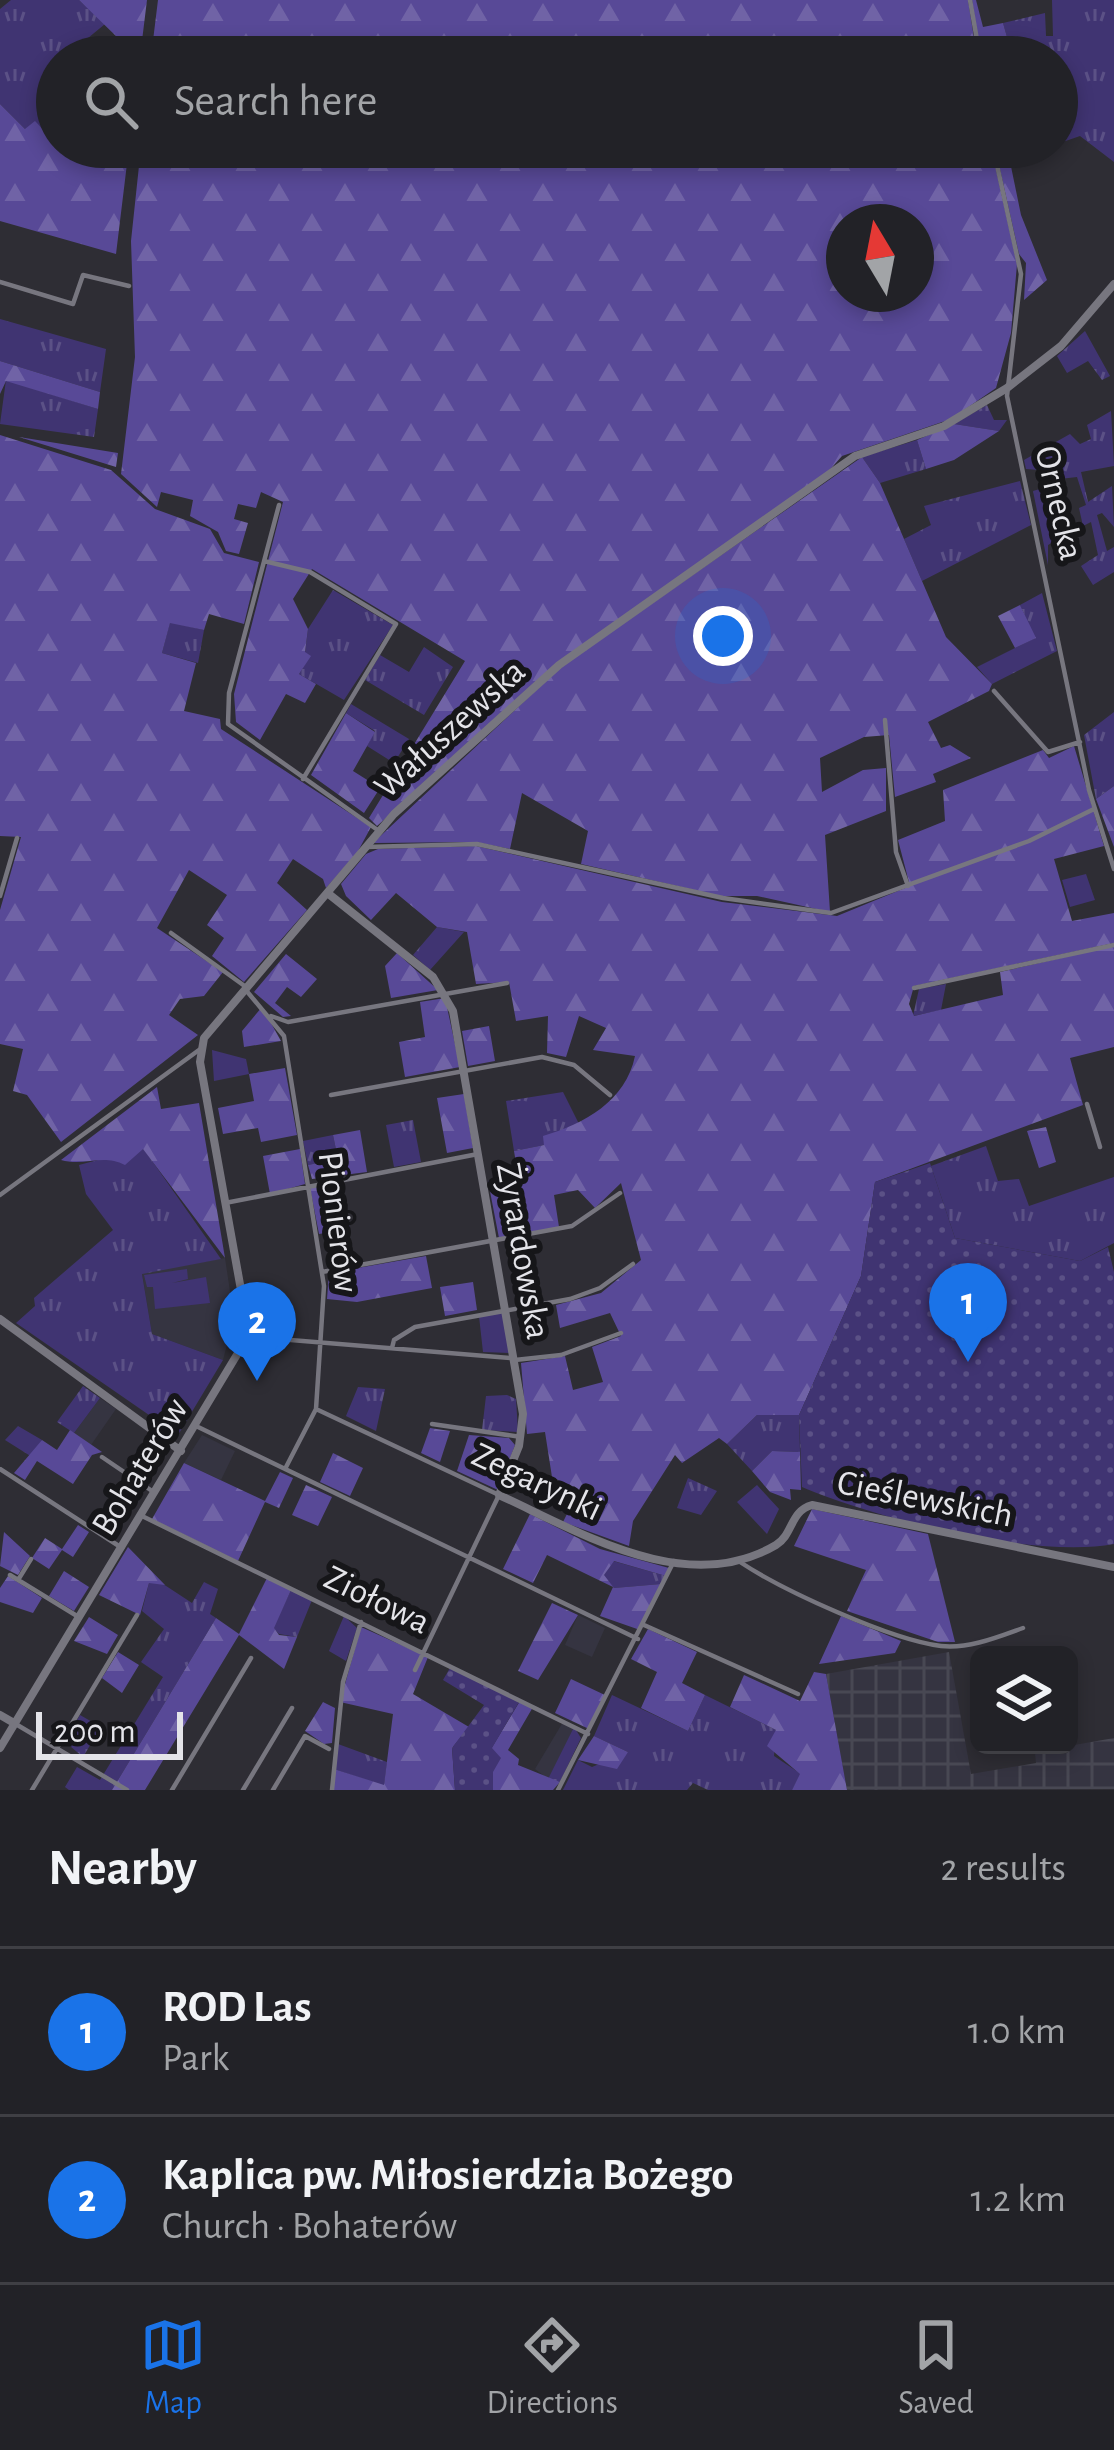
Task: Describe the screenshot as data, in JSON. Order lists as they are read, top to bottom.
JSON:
{
  "streets": {
    "street": [
      "Ornecka",
      "Wałuszewska",
      "Pionierów",
      "Żyrardowska",
      "Bohaterów",
      "Zegarynki",
      "Cieślewskich",
      "Ziołowa"
    ]
  },
  "crossings": [
    ["Ornecka", "Wałuszewska"],
    ["Wałuszewska", "Pionierów"],
    ["Wałuszewska", "Bohaterów"],
    ["Pionierów", "Zegarynki"],
    ["Żyrardowska", "Zegarynki"],
    ["Żyrardowska", "Ziołowa"],
    ["Bohaterów", "Ziołowa"],
    ["Zegarynki", "Cieślewskich"]
  ],
  "scale_bar": "200 m",
  "north": "top",
  "page": {
    "search": "Search here",
    "pins": ["1", "2"],
    "scale": "200 m",
    "heading": ["Nearby", "2 results"],
    "list": [
      {
        "mark": "1",
        "name": "ROD Las",
        "note": "Park",
        "value": "1.0 km"
      },
      {
        "mark": "2",
        "name": "Kaplica pw. Miłosierdzia Bożego",
        "note": "Church · Bohaterów",
        "value": "1.2 km"
      }
    ],
    "nav": ["Map", "Directions", "Saved"]
  }
}
